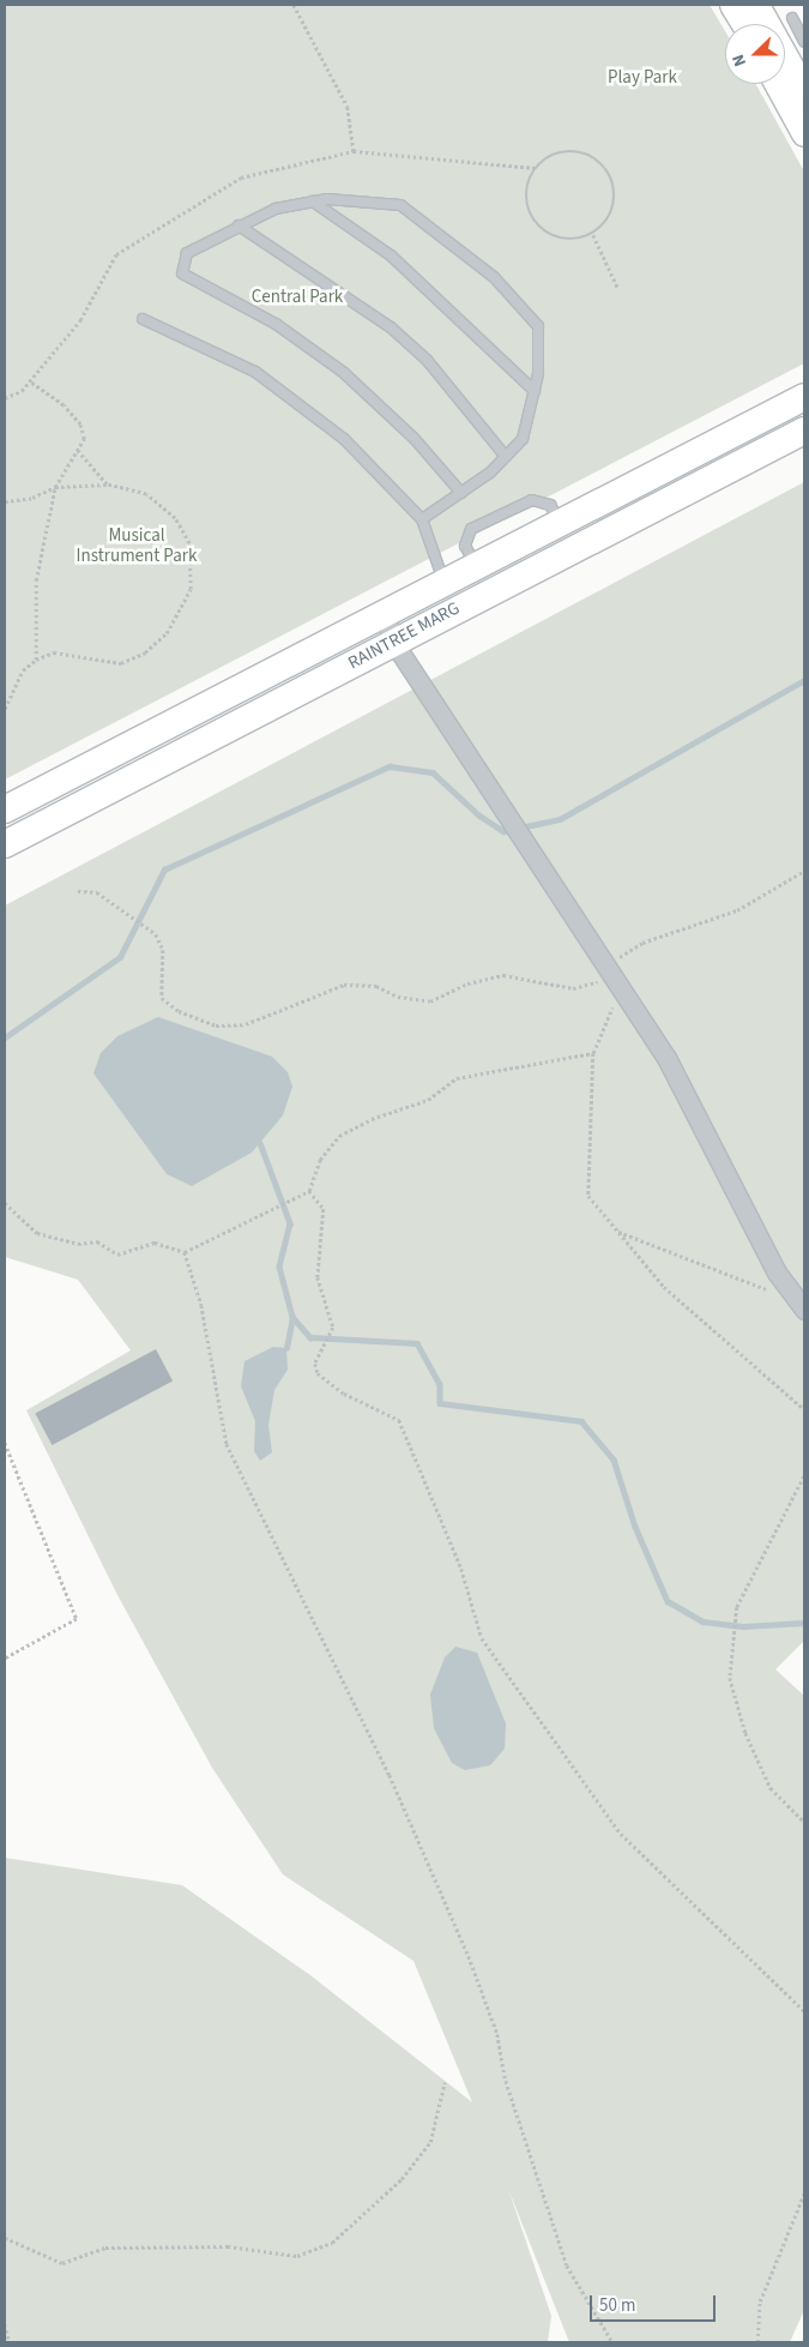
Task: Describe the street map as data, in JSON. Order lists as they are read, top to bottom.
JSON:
{
  "streets": {
    "main road": ["RAINTREE MARG"]
  },
  "parks": ["Play Park", "Central Park", "Musical Instrument Park"],
  "scale_bar": "50 m",
  "north": "left"
}
